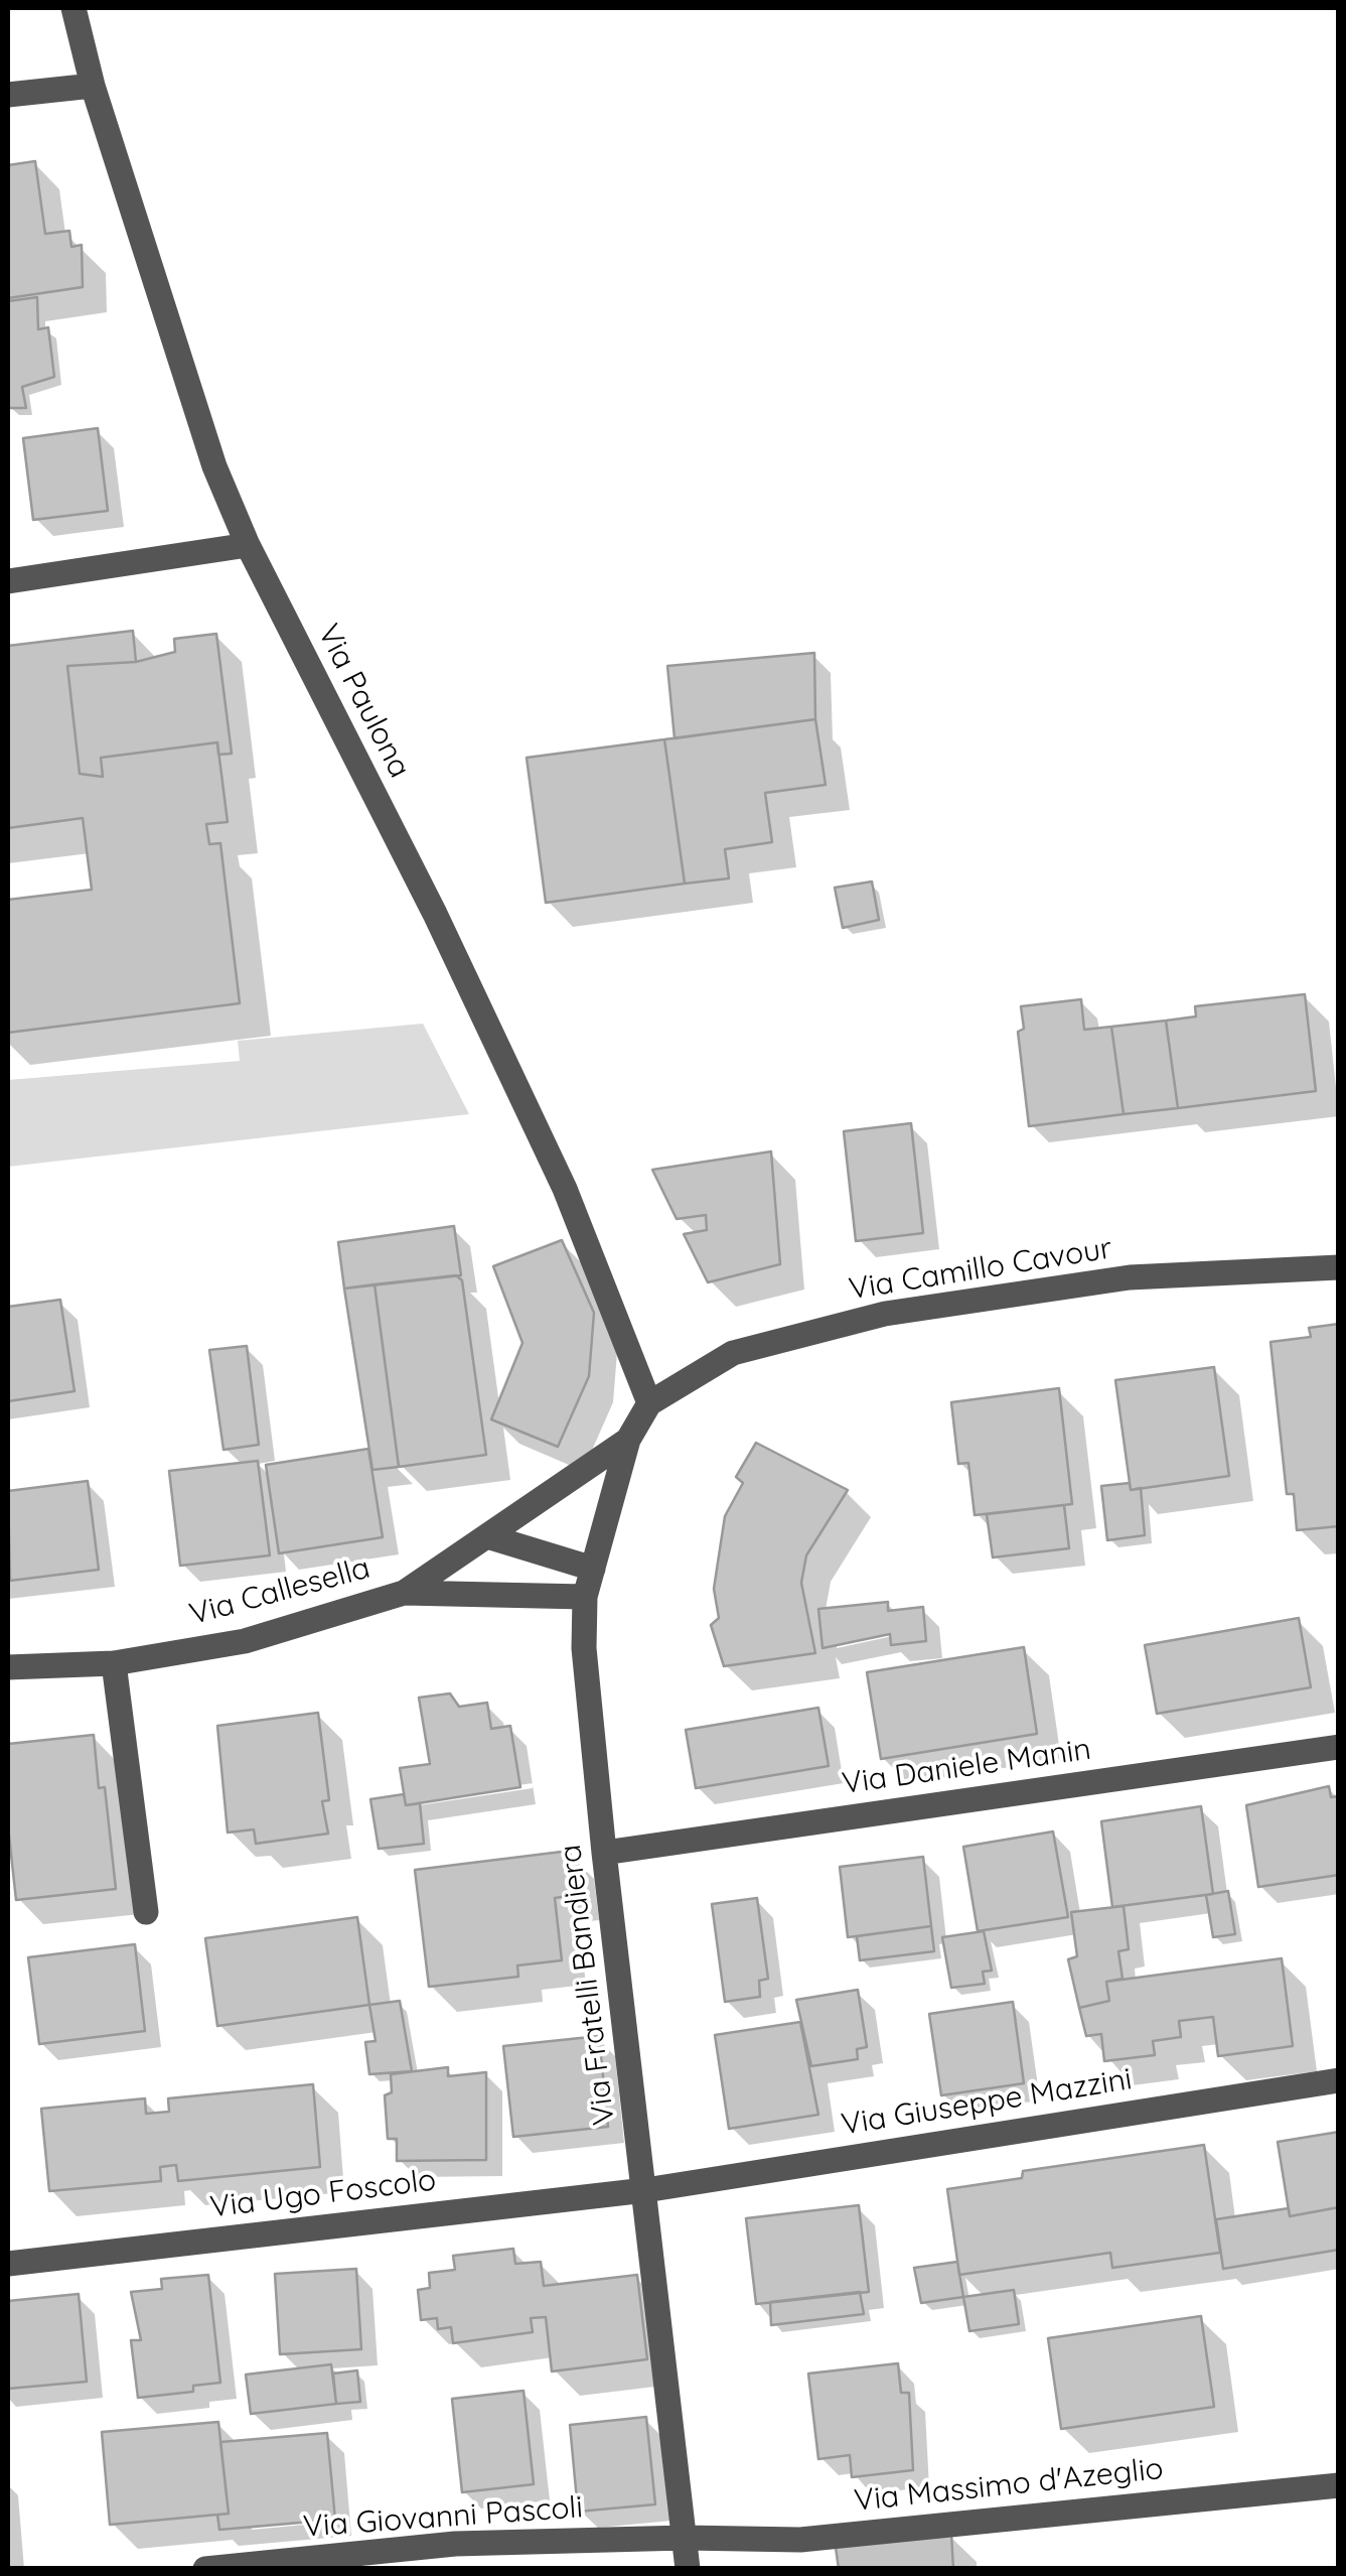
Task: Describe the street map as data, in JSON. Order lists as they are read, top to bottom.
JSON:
{
  "streets": {
    "street": [
      "Via Paulona",
      "Via Camillo Cavour",
      "Via Callesella",
      "Via Daniele Manin",
      "Via Fratelli Bandiera",
      "Via Giuseppe Mazzini",
      "Via Ugo Foscolo",
      "Via Massimo d'Azeglio",
      "Via Giovanni Pascoli"
    ]
  },
  "crossings": [
    ["Via Paulona", "Via Camillo Cavour"],
    ["Via Paulona", "Via Fratelli Bandiera"],
    ["Via Camillo Cavour", "Via Fratelli Bandiera"],
    ["Via Callesella", "Via Fratelli Bandiera"],
    ["Via Daniele Manin", "Via Fratelli Bandiera"],
    ["Via Fratelli Bandiera", "Via Giuseppe Mazzini"],
    ["Via Fratelli Bandiera", "Via Ugo Foscolo"],
    ["Via Fratelli Bandiera", "Via Massimo d'Azeglio"],
    ["Via Fratelli Bandiera", "Via Giovanni Pascoli"],
    ["Via Giuseppe Mazzini", "Via Ugo Foscolo"],
    ["Via Massimo d'Azeglio", "Via Giovanni Pascoli"]
  ]
}
